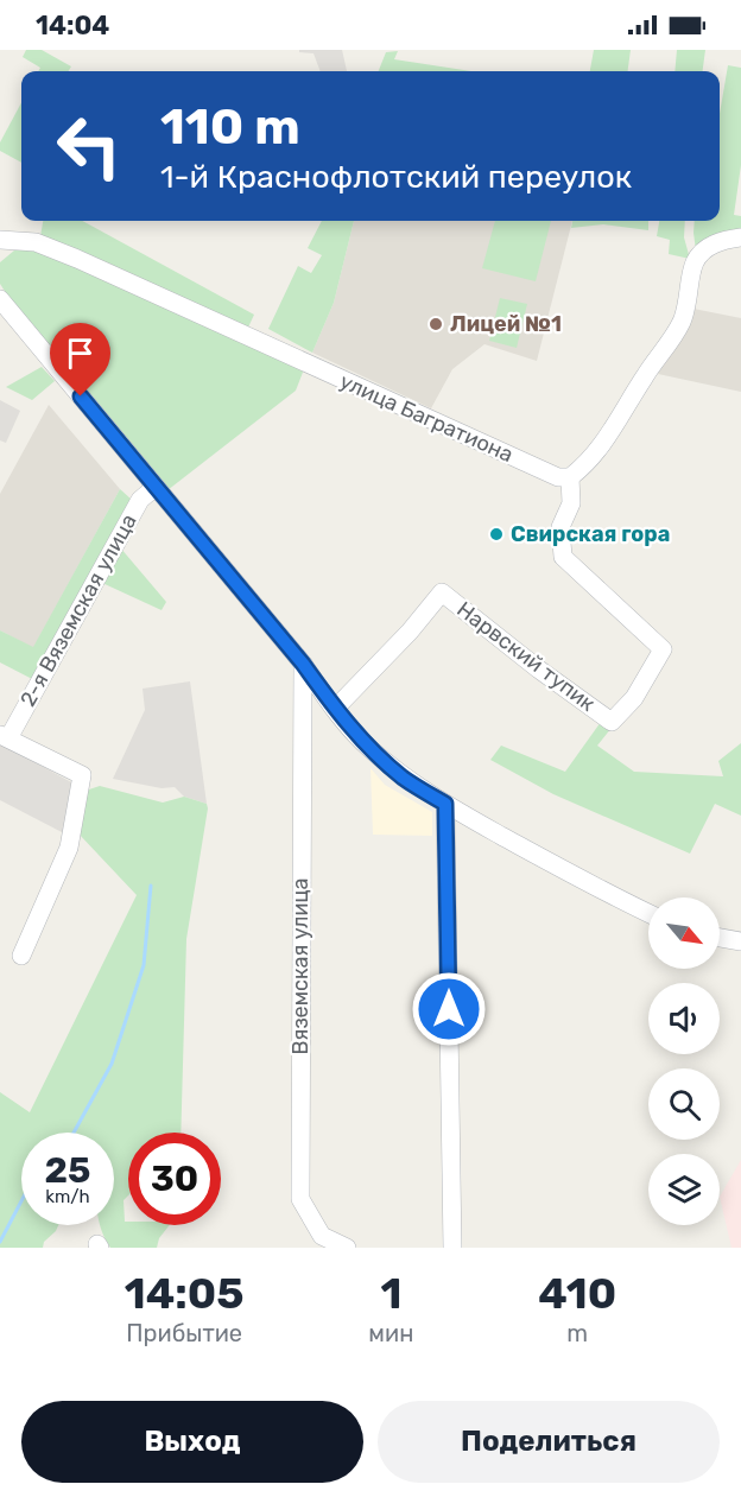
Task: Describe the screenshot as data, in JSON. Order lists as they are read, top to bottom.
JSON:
{
  "streets": {
    "street": [
      "улица Багратиона",
      "2-я Вяземская улица",
      "Нарвский тупик",
      "Вяземская улица"
    ]
  },
  "crossings": [
    ["улица Багратиона", "Нарвский тупик"]
  ],
  "places": ["Лицей №1", "Свирская гора"],
  "north": "bottom right",
  "page": {
    "status": "14:04",
    "turn": ["110 m", "1-й Краснофлотский переулок"],
    "speed": "25 km/h",
    "limit": "30",
    "eta": [
      "14:05",
      "Прибытие",
      "1",
      "мин",
      "410",
      "m"
    ],
    "buttons": ["Выход", "Поделиться"]
  }
}
